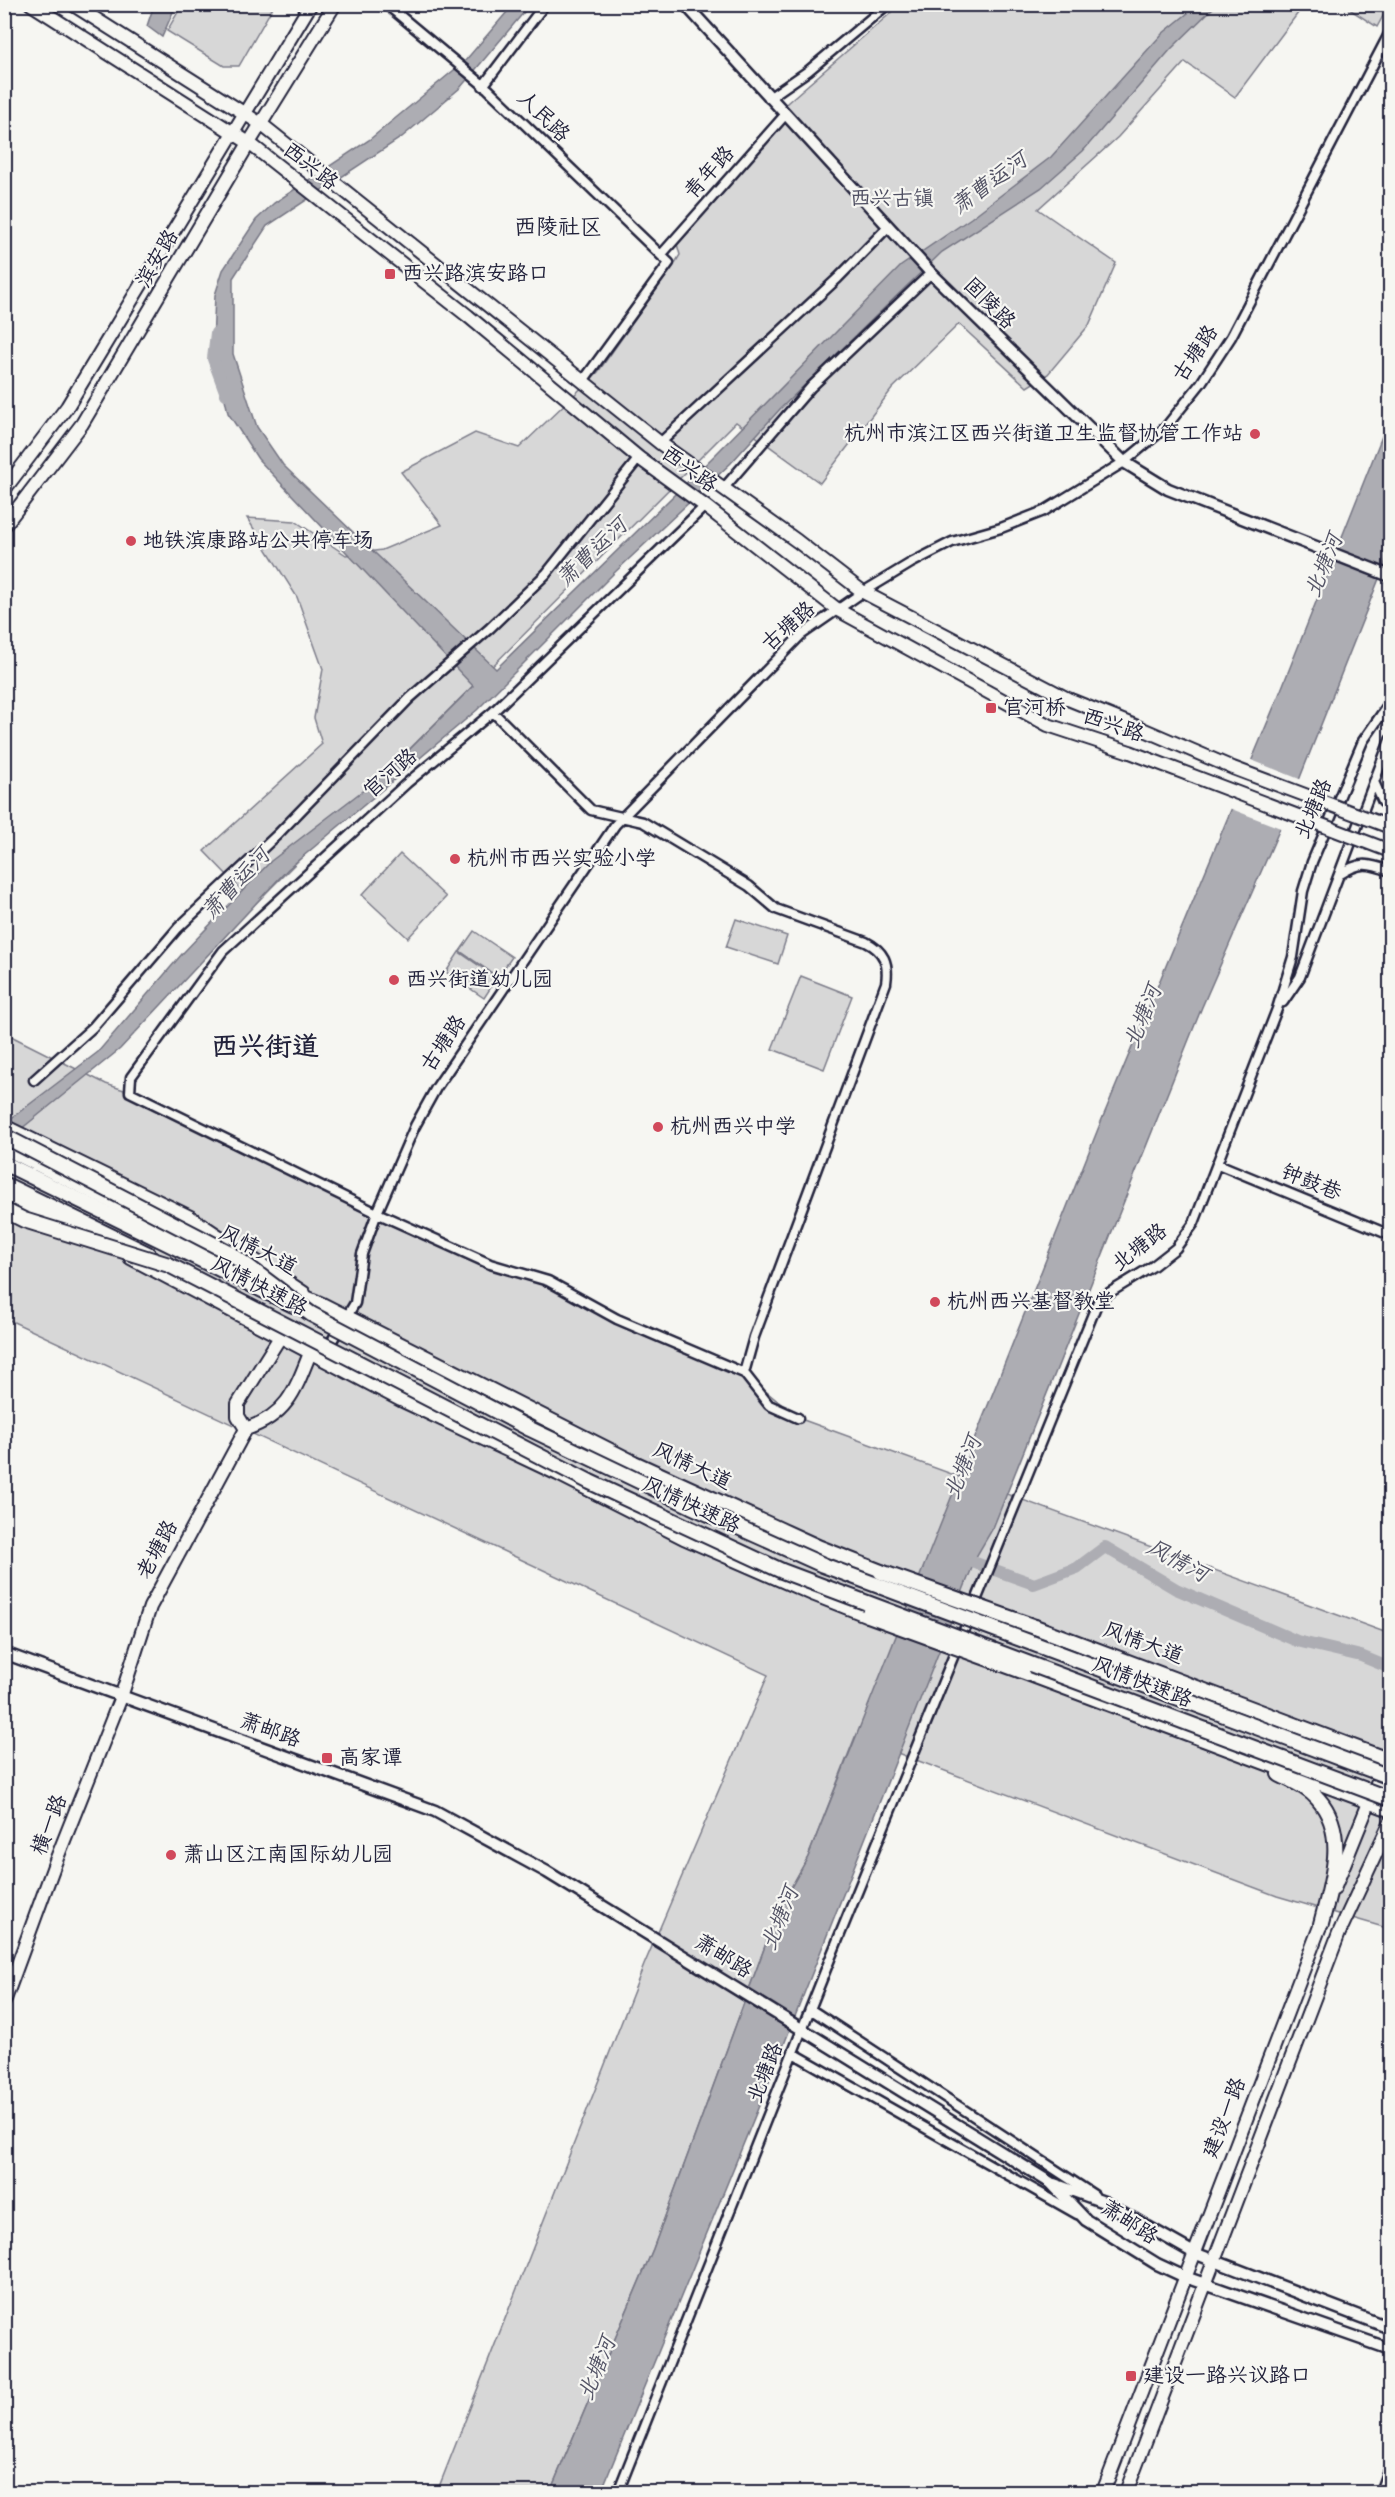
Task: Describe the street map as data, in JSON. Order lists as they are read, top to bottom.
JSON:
{
  "streets": {
    "main road": [
      "西兴路",
      "滨安路",
      "风情大道",
      "风情快速路",
      "老塘路",
      "横一路",
      "建设一路"
    ],
    "street": [
      "人民路",
      "青年路",
      "固陵路",
      "古塘路",
      "官河路",
      "北塘路",
      "钟鼓巷",
      "萧邮路"
    ]
  },
  "crossings": [
    ["人民路", "西兴路"],
    ["人民路", "青年路"],
    ["西兴路", "滨安路"],
    ["西兴路", "古塘路"],
    ["西兴路", "官河路"],
    ["青年路", "固陵路"],
    ["固陵路", "古塘路"],
    ["古塘路", "官河路"],
    ["古塘路", "风情大道"],
    ["北塘路", "钟鼓巷"],
    ["北塘路", "萧邮路"],
    ["风情大道", "风情快速路"],
    ["风情大道", "建设一路"],
    ["老塘路", "萧邮路"],
    ["老塘路", "横一路"],
    ["萧邮路", "横一路"],
    ["萧邮路", "建设一路"]
  ],
  "districts": ["西陵社区", "西兴街道"],
  "water": ["萧曹运河", "北塘河", "风情河"],
  "parks": ["西兴古镇"],
  "places": {
    "transit": [
      "西兴路滨安路口",
      "官河桥",
      "高家谭",
      "建设一路兴议路口"
    ],
    "other": [
      "杭州市滨江区西兴街道卫生监督协管工作站",
      "地铁滨康路站公共停车场",
      "杭州市西兴实验小学",
      "西兴街道幼儿园",
      "杭州西兴中学",
      "杭州西兴基督教堂",
      "萧山区江南国际幼儿园"
    ]
  }
}
